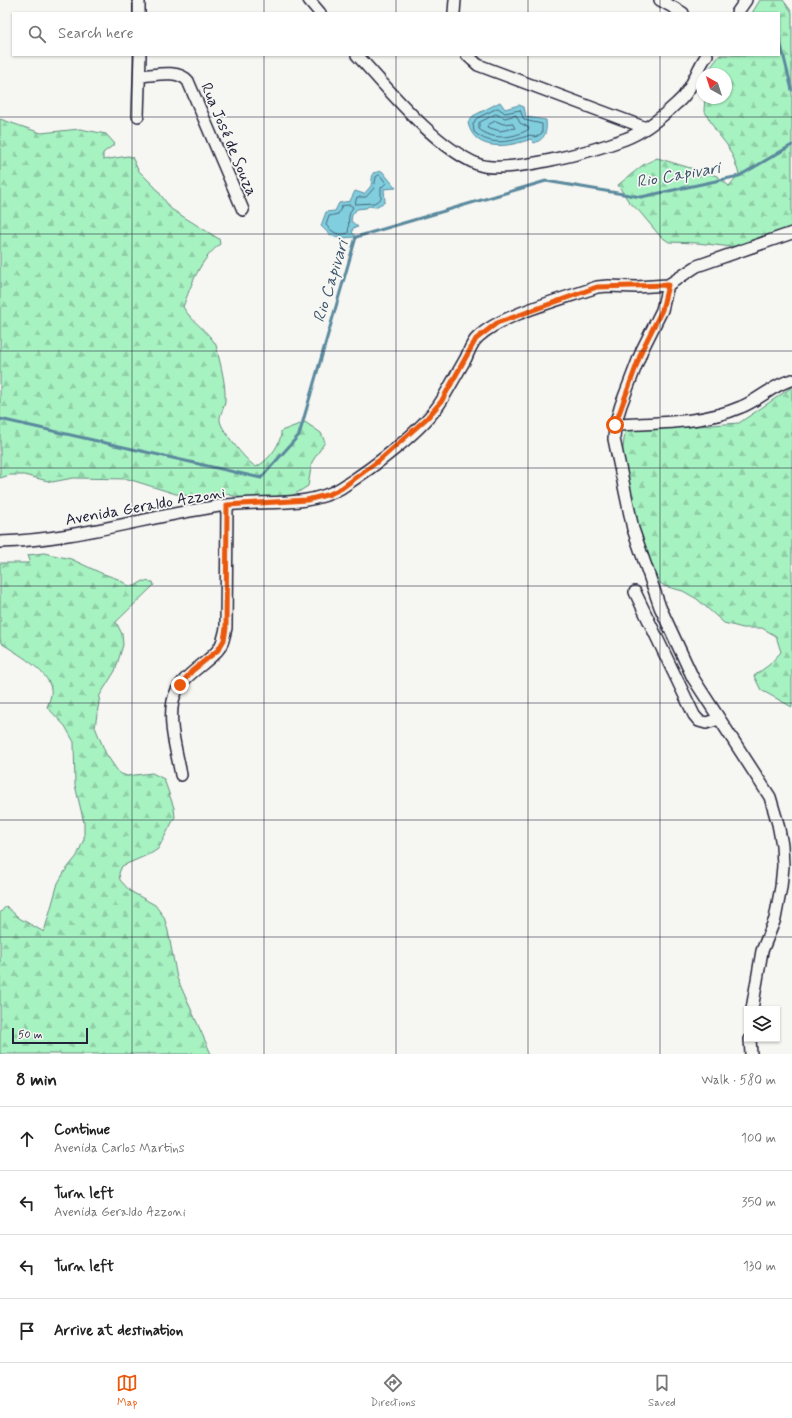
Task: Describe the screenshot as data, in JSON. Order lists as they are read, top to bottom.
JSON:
{
  "streets": {
    "street": ["Rua José de Souza", "Avenida Geraldo Azzoni"]
  },
  "water": ["Rio Capivari"],
  "scale_bar": "50 m",
  "north": "top left",
  "page": {
    "search": "Search here",
    "scale": "50 m",
    "heading": ["8 min", "Walk · 580 m"],
    "list": [
      ["Continue", "Avenida Carlos Martins", "100 m"],
      ["Turn left", "Avenida Geraldo Azzoni", "350 m"],
      ["Turn left", "130 m"],
      "Arrive at destination"
    ],
    "nav": ["Map", "Directions", "Saved"]
  }
}
